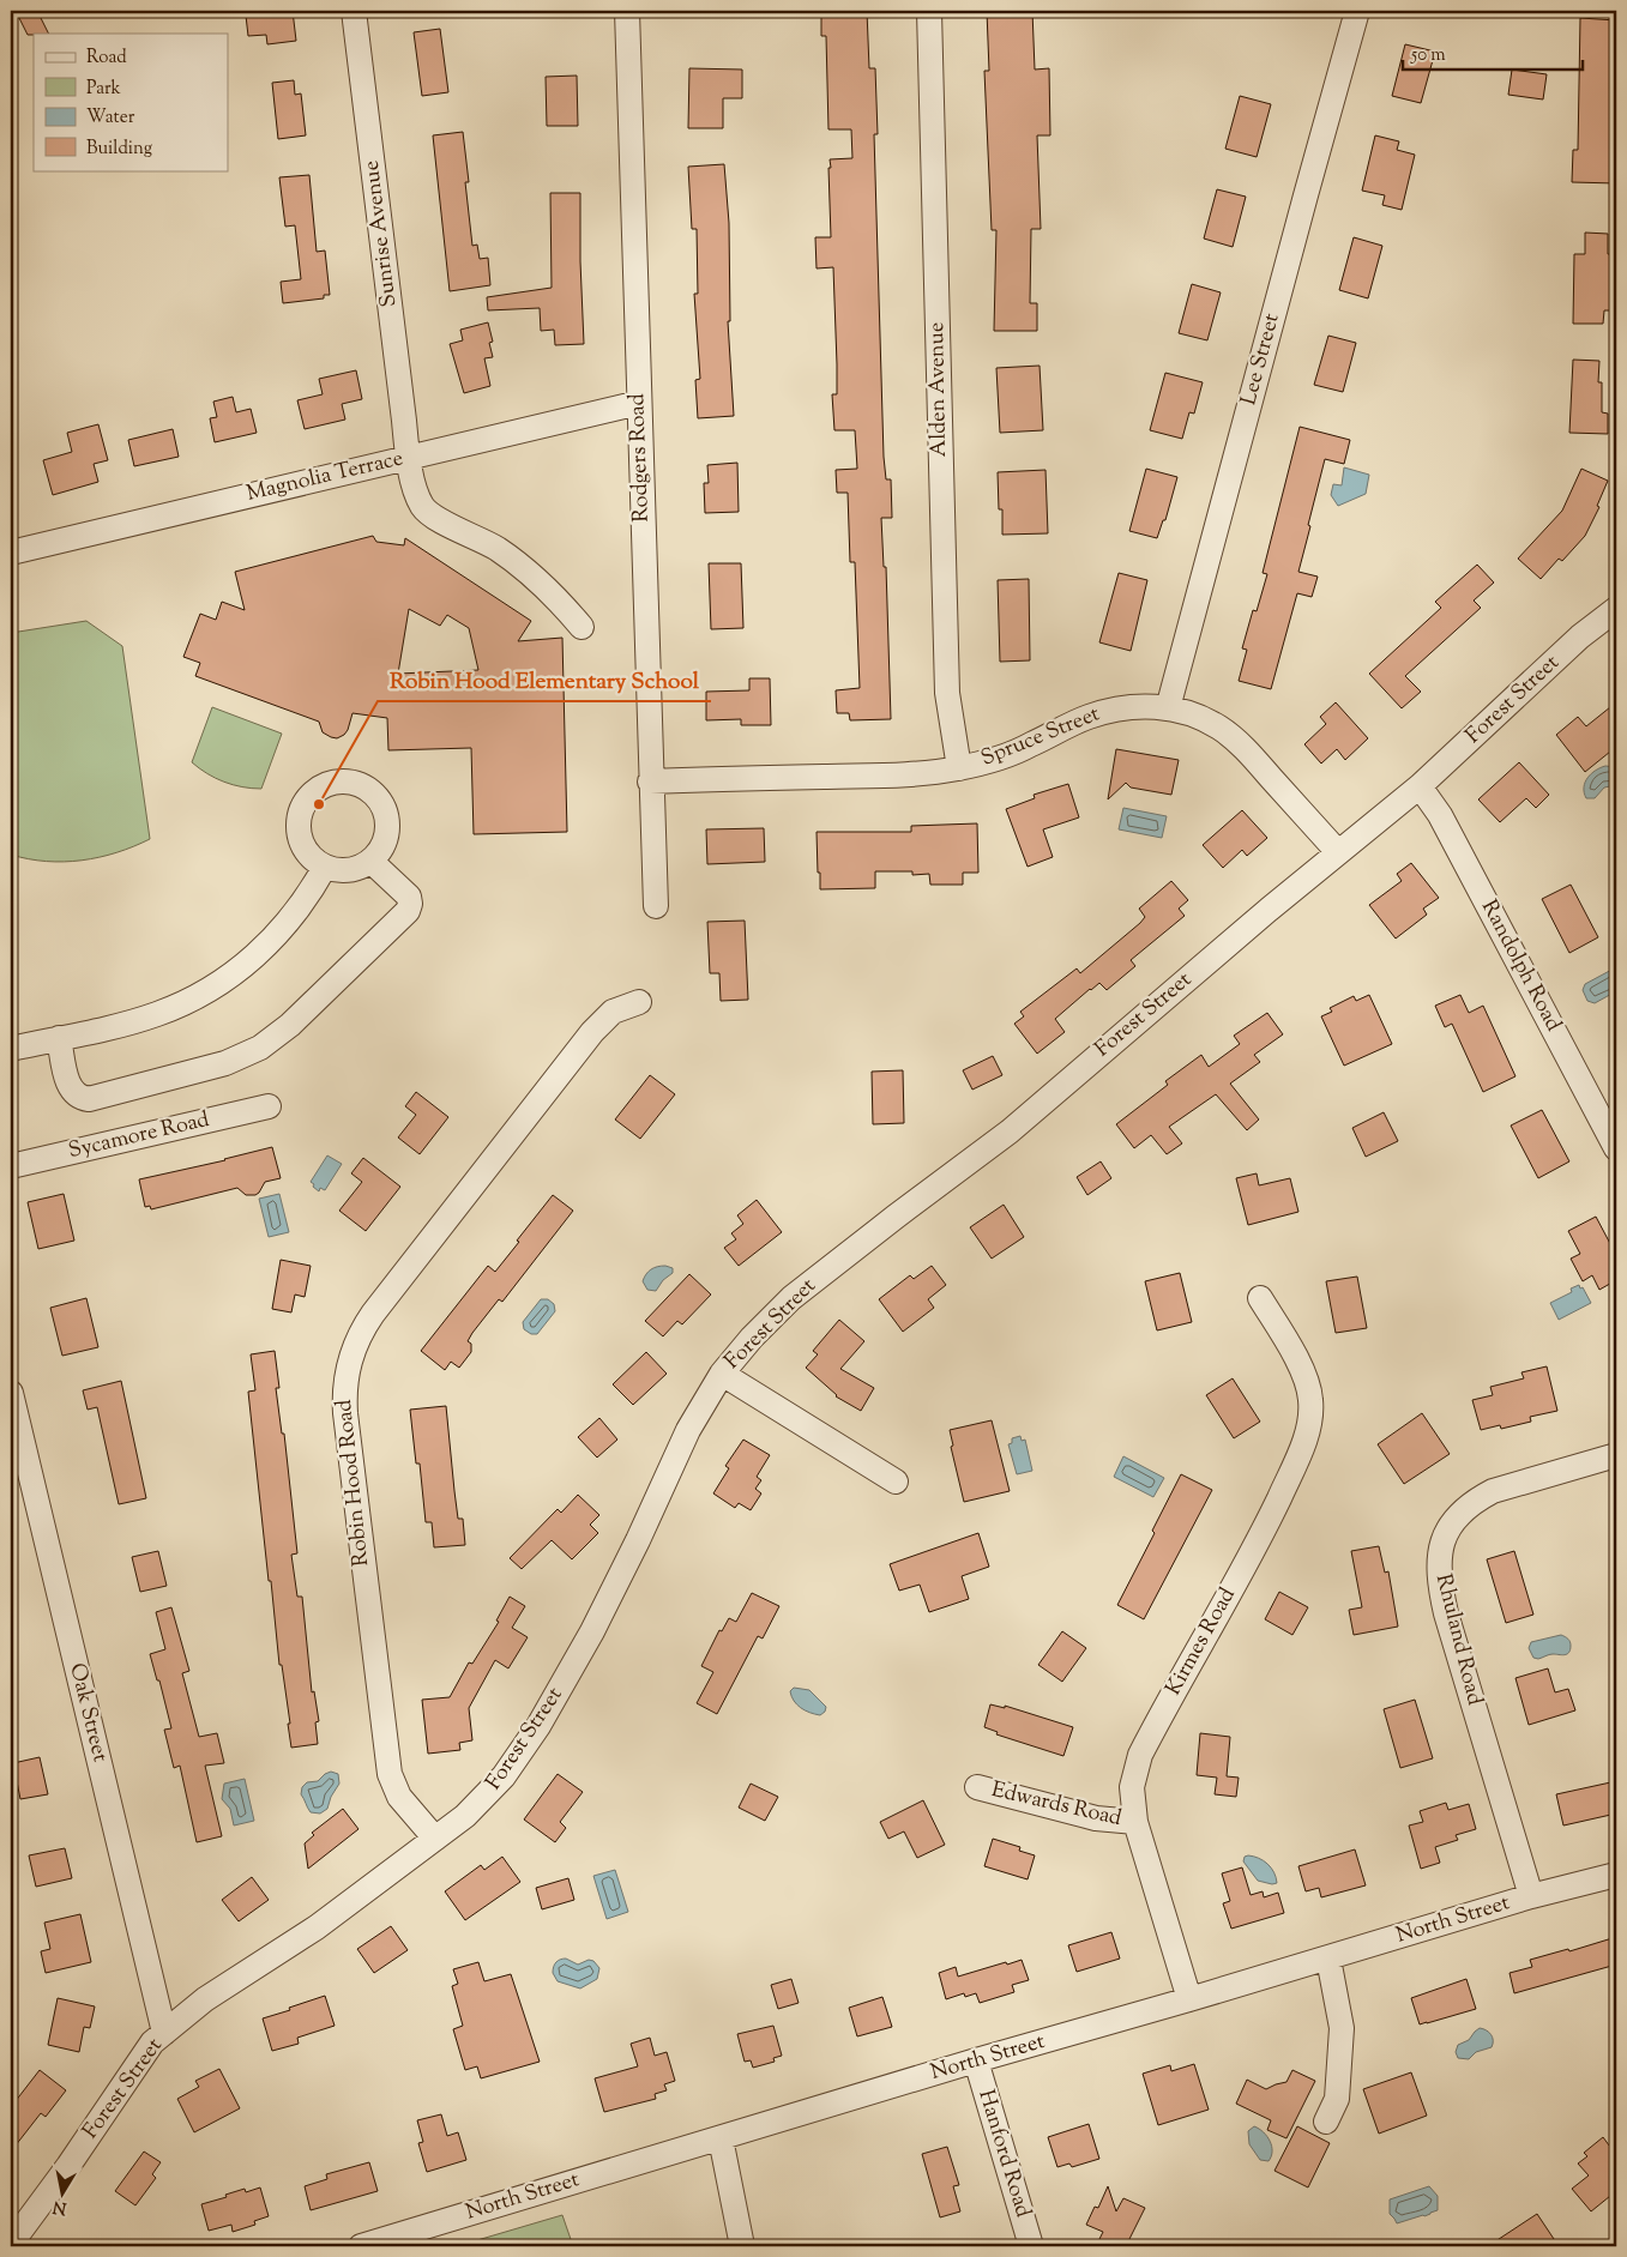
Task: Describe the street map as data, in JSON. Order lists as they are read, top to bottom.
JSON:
{
  "streets": {
    "street": [
      "Sunrise Avenue",
      "Lee Street",
      "Alden Avenue",
      "Rodgers Road",
      "Magnolia Terrace",
      "Forest Street",
      "Spruce Street",
      "Randolph Road",
      "Sycamore Road",
      "Robin Hood Road",
      "Rhuland Road",
      "Kirmes Road",
      "Oak Street",
      "Edwards Road",
      "North Street",
      "Hanford Road"
    ]
  },
  "crossings": [
    ["Sunrise Avenue", "Magnolia Terrace"],
    ["Lee Street", "Spruce Street"],
    ["Alden Avenue", "Spruce Street"],
    ["Rodgers Road", "Magnolia Terrace"],
    ["Rodgers Road", "Spruce Street"],
    ["Forest Street", "Spruce Street"],
    ["Forest Street", "Randolph Road"],
    ["Forest Street", "Robin Hood Road"],
    ["Forest Street", "Oak Street"],
    ["Rhuland Road", "North Street"],
    ["Kirmes Road", "Edwards Road"],
    ["Kirmes Road", "North Street"],
    ["North Street", "Hanford Road"]
  ],
  "places": ["Robin Hood Elementary School"],
  "legend": [
    "Road",
    "Park",
    "Water",
    "Building"
  ],
  "scale_bar": "50 m",
  "north": "bottom"
}
